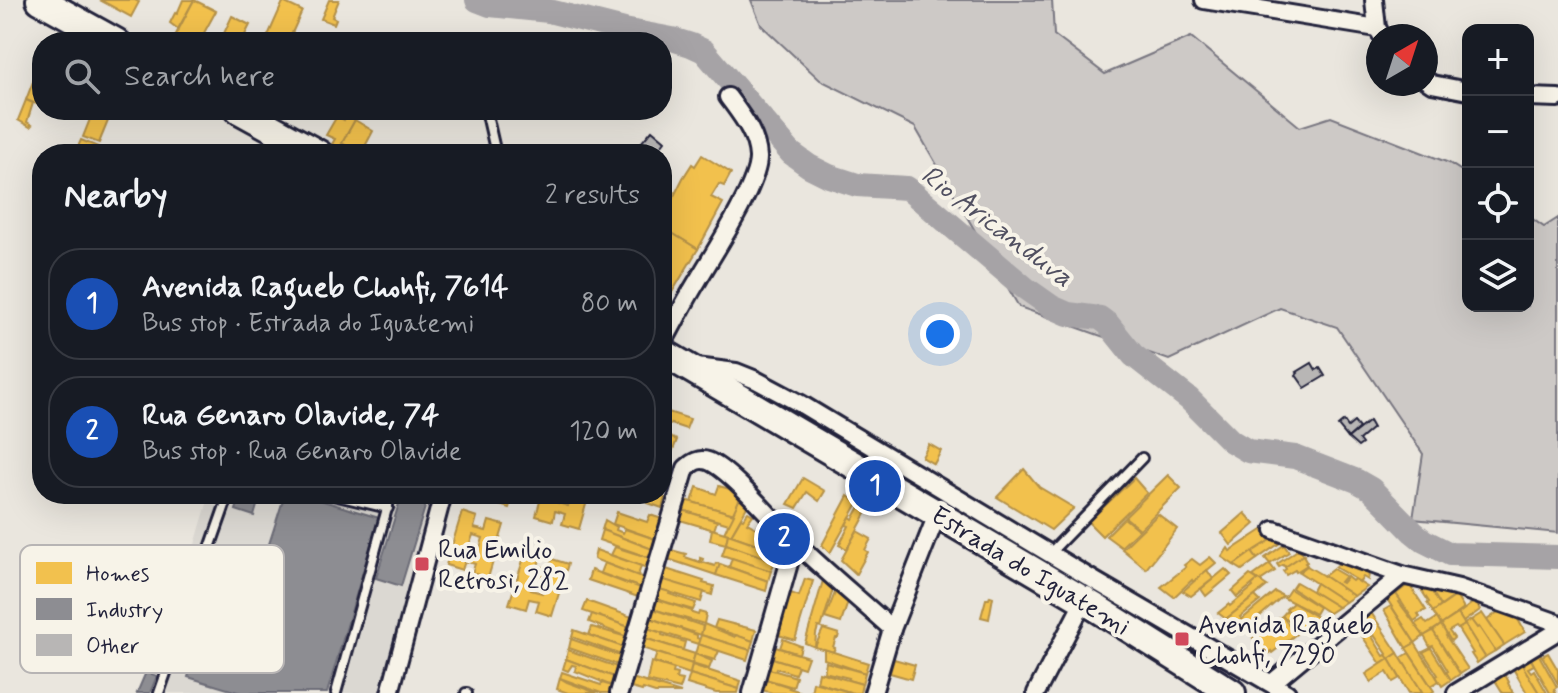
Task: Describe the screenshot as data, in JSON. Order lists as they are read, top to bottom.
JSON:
{
  "streets": {
    "main road": ["Estrada do Iguatemi"]
  },
  "water": ["Rio Aricanduva"],
  "places": {
    "transit": ["Rua Emilio Retrosi, 282", "Avenida Ragueb Chohfi, 7290"]
  },
  "legend": ["Homes", "Industry", "Other"],
  "north": "top right",
  "page": {
    "map_buttons": ["+", "−"],
    "search": "Search here",
    "heading": ["Nearby", "2 results"],
    "list": [
      {
        "mark": "1",
        "name": "Avenida Ragueb Chohfi, 7614",
        "note": "Bus stop · Estrada do Iguatemi",
        "value": "80 m"
      },
      {
        "mark": "2",
        "name": "Rua Genaro Olavide, 74",
        "note": "Bus stop · Rua Genaro Olavide",
        "value": "120 m"
      }
    ],
    "pins": ["1", "2"]
  }
}
